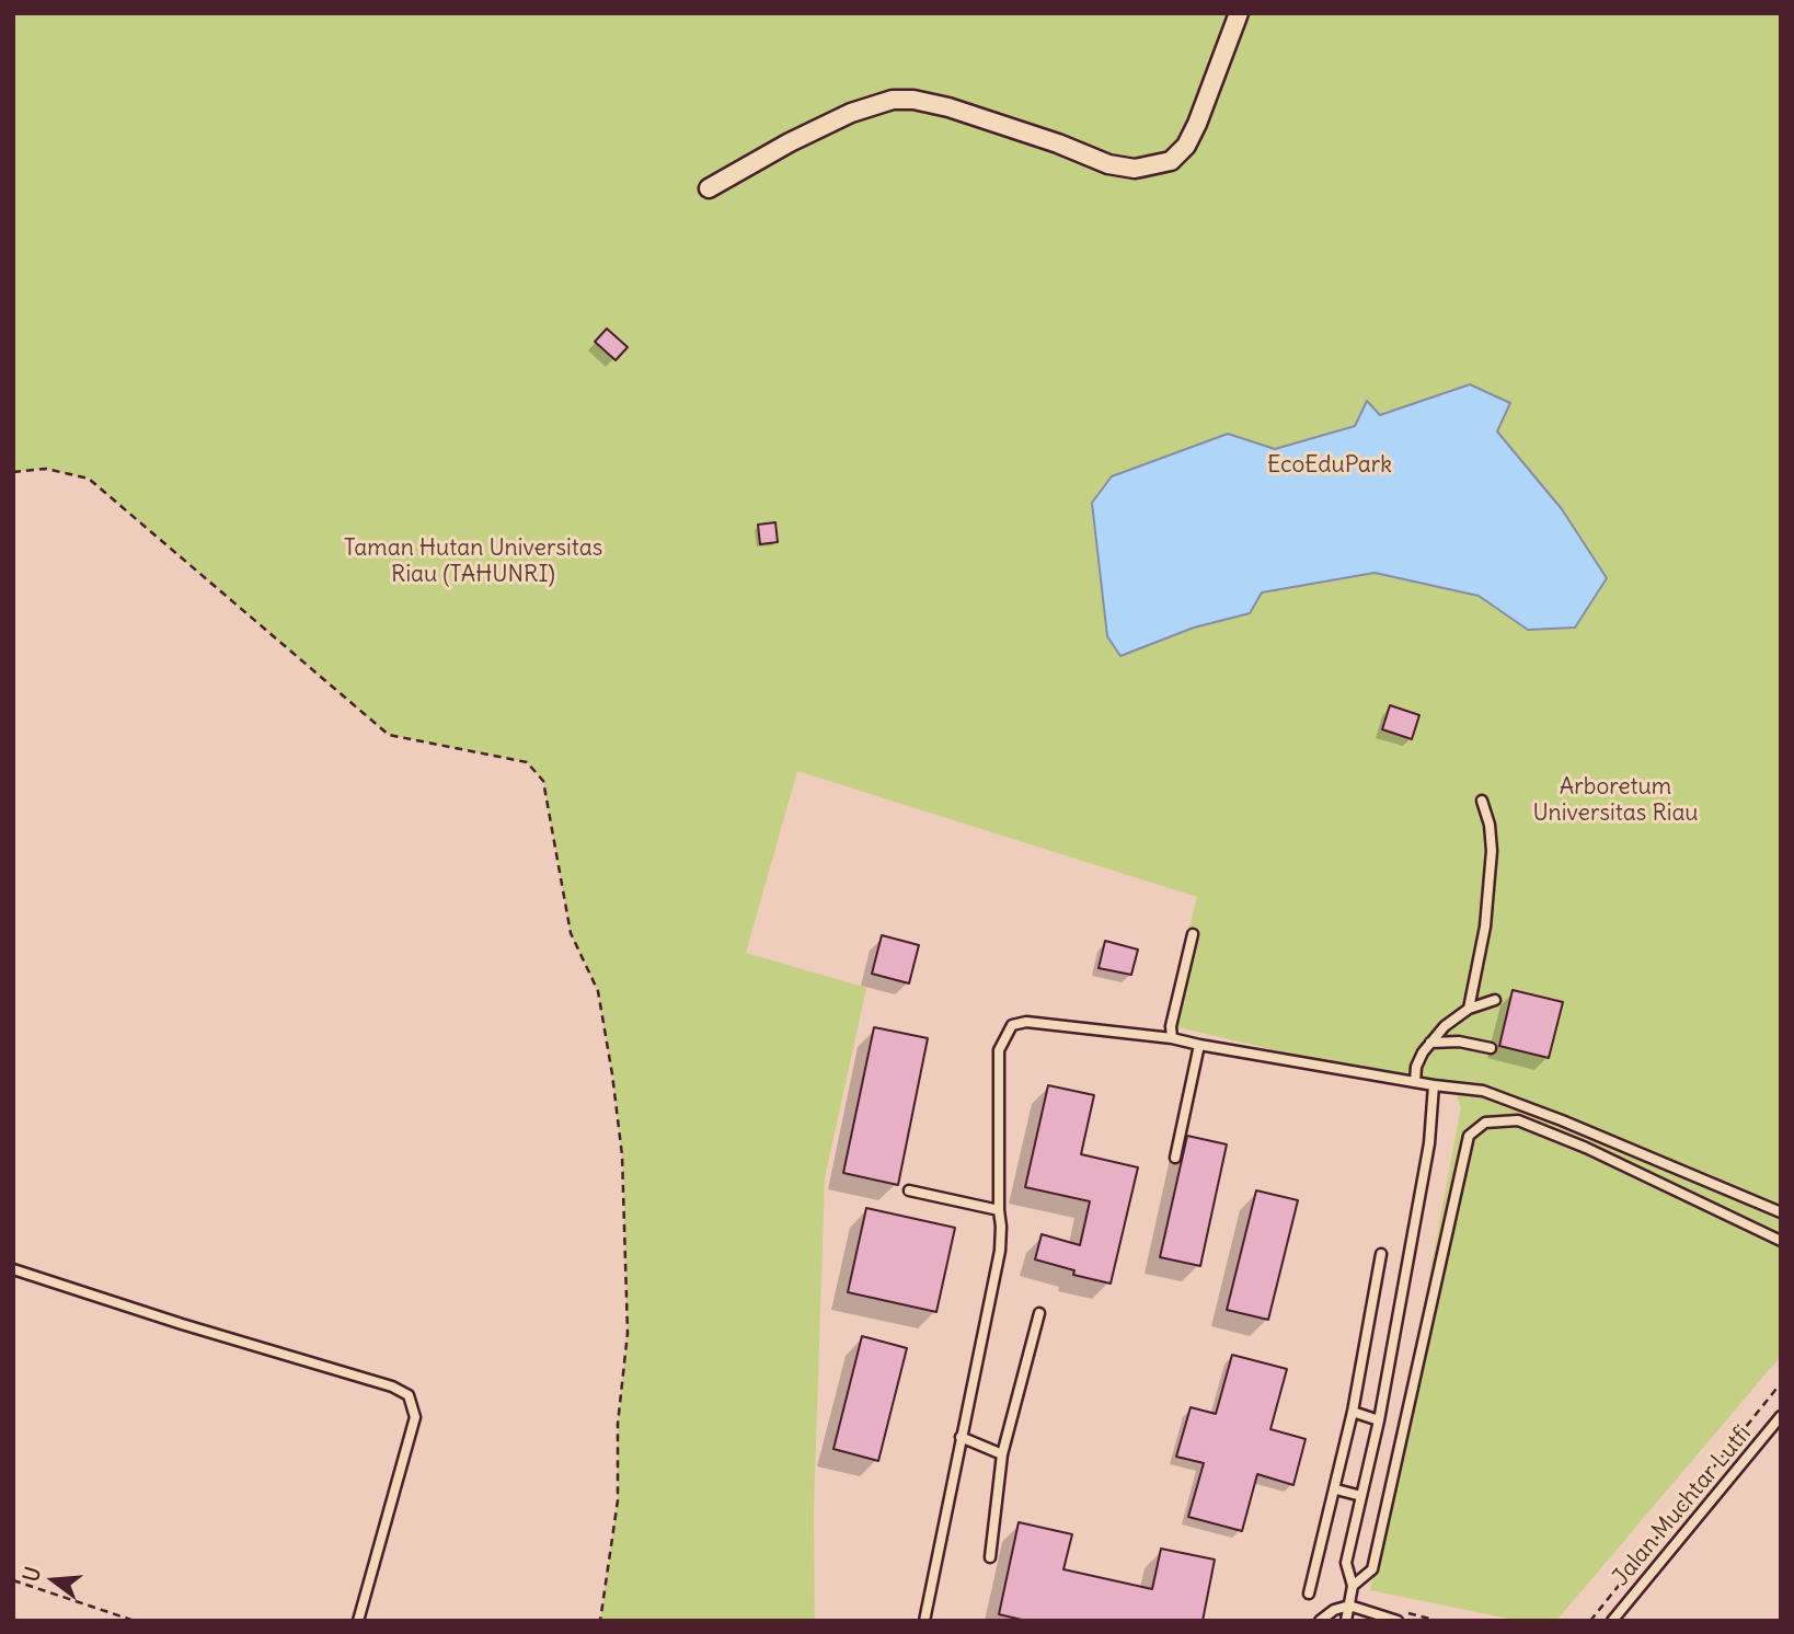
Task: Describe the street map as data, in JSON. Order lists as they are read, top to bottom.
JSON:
{
  "streets": {
    "lane": ["Jalan Muchtar Lutfi"]
  },
  "parks": ["EcoEduPark", "Taman Hutan Universitas Riau (TAHUNRI)", "Arboretum Universitas Riau"],
  "north": "left"
}
